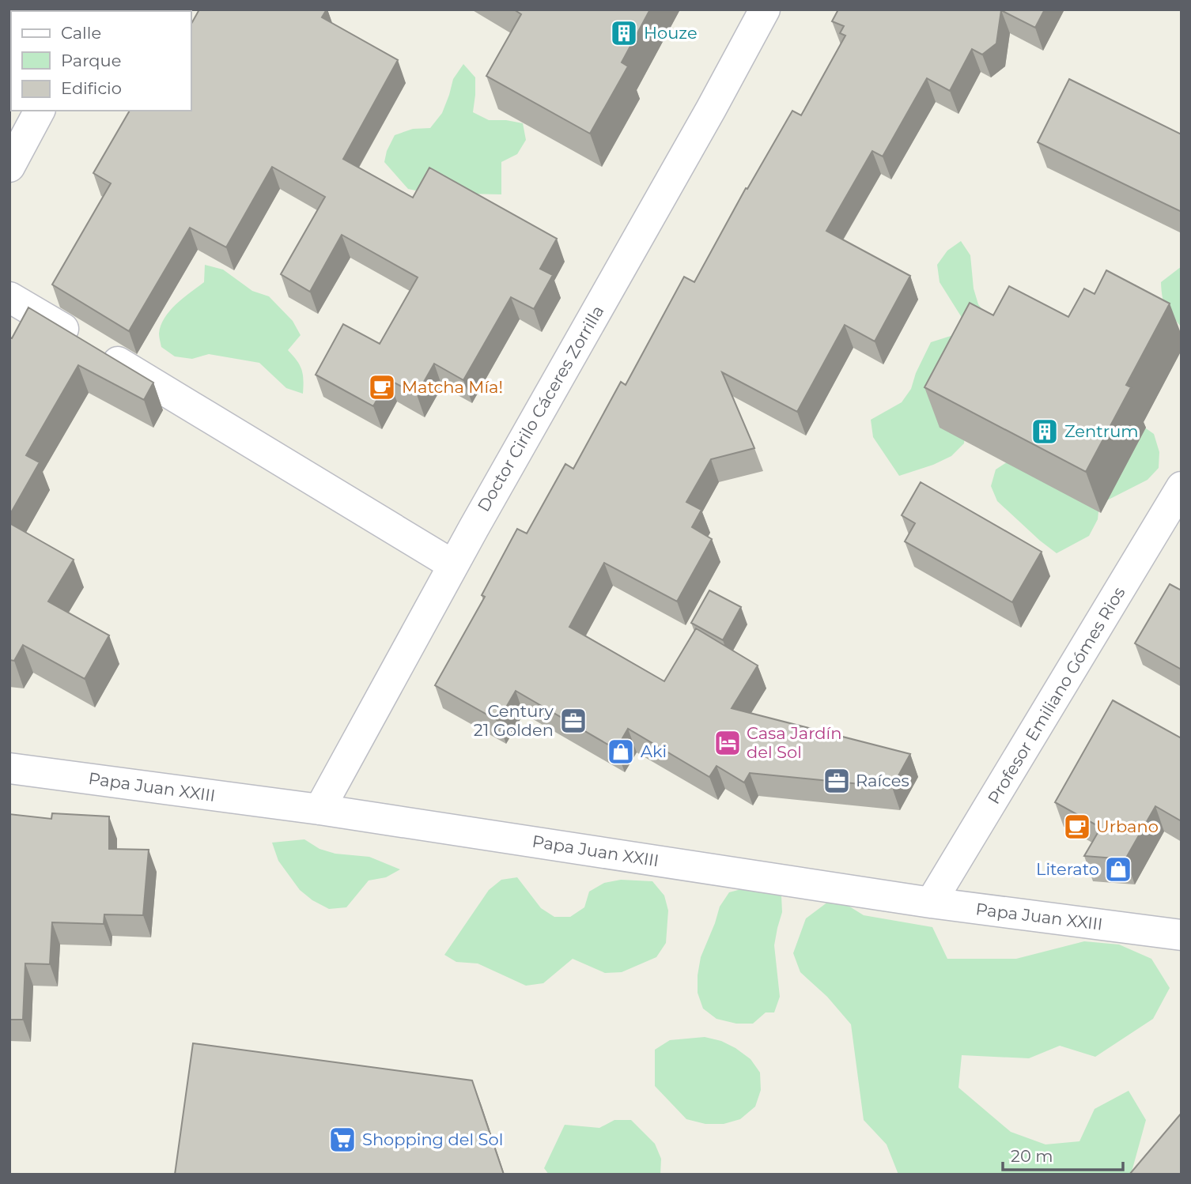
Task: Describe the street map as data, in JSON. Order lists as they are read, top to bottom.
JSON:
{
  "streets": {
    "street": ["Doctor Cirilo Cáceres Zorrilla", "Profesor Emiliano Gómes Rios", "Papa Juan XXIII"]
  },
  "crossings": [
    ["Doctor Cirilo Cáceres Zorrilla", "Papa Juan XXIII"],
    ["Profesor Emiliano Gómes Rios", "Papa Juan XXIII"]
  ],
  "places": {
    "building": ["Houze", "Zentrum"],
    "cafe": ["Matcha Mía!", "Urbano"],
    "office": ["Century 21 Golden", "Raíces"],
    "hotel": ["Casa Jardín del Sol"],
    "shop": ["Aki", "Literato"],
    "supermarket": ["Shopping del Sol"]
  },
  "legend": ["Calle", "Parque", "Edificio"],
  "scale_bar": "20 m"
}
